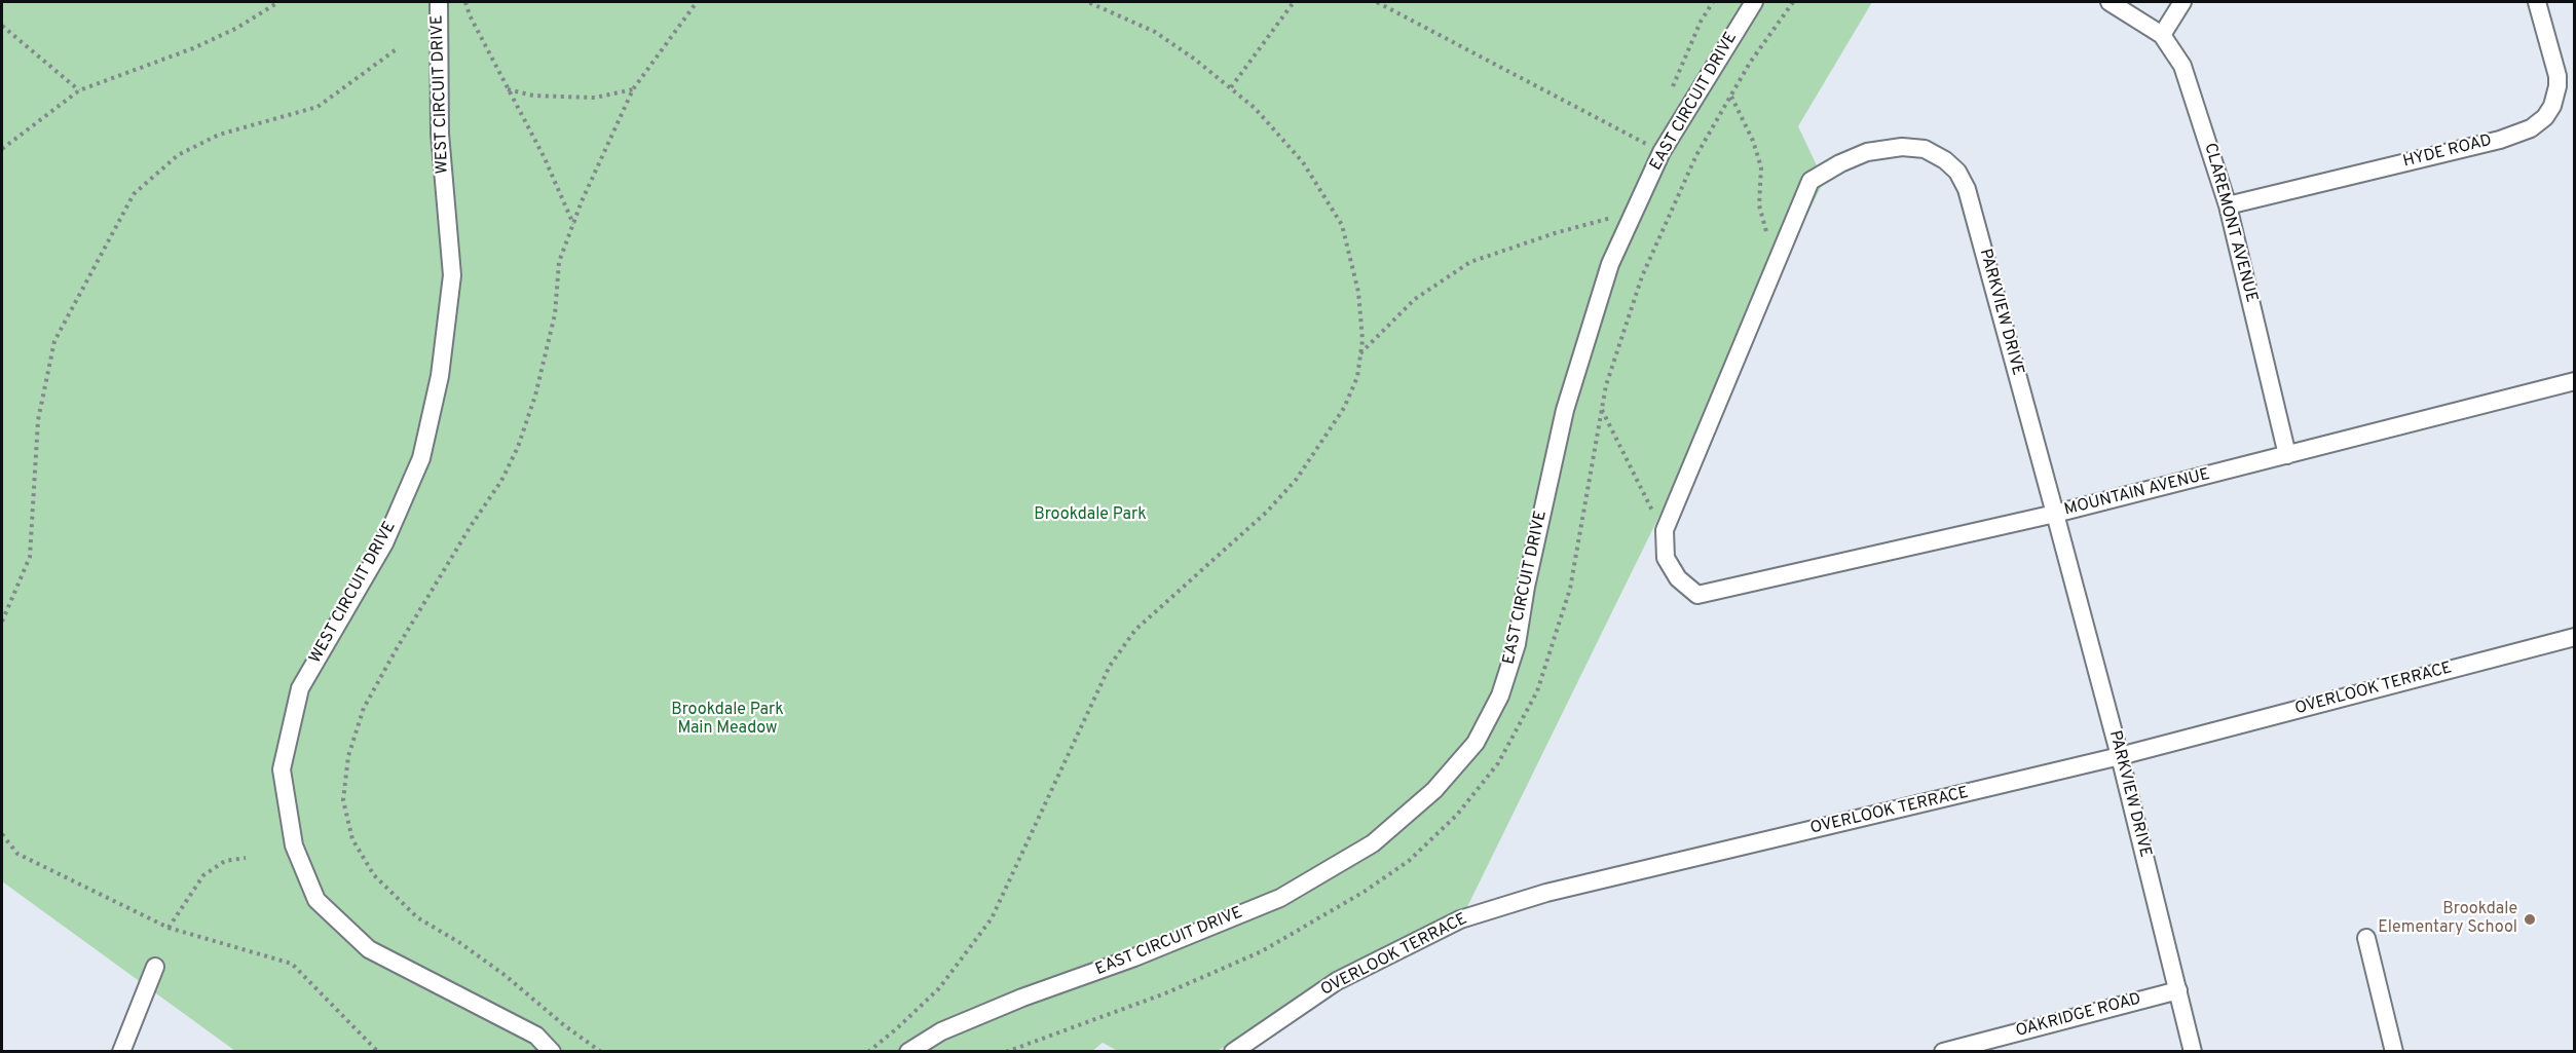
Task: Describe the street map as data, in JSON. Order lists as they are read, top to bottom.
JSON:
{
  "streets": {
    "street": [
      "WEST CIRCUIT DRIVE",
      "EAST CIRCUIT DRIVE",
      "HYDE ROAD",
      "CLAREMONT AVENUE",
      "PARKVIEW DRIVE",
      "MOUNTAIN AVENUE",
      "OVERLOOK TERRACE",
      "OAKRIDGE ROAD"
    ]
  },
  "crossings": [
    ["HYDE ROAD", "CLAREMONT AVENUE"],
    ["CLAREMONT AVENUE", "MOUNTAIN AVENUE"],
    ["PARKVIEW DRIVE", "MOUNTAIN AVENUE"],
    ["PARKVIEW DRIVE", "OVERLOOK TERRACE"],
    ["PARKVIEW DRIVE", "OAKRIDGE ROAD"]
  ],
  "parks": ["Brookdale Park", "Brookdale Park Main Meadow"],
  "places": ["Brookdale Elementary School"]
}
